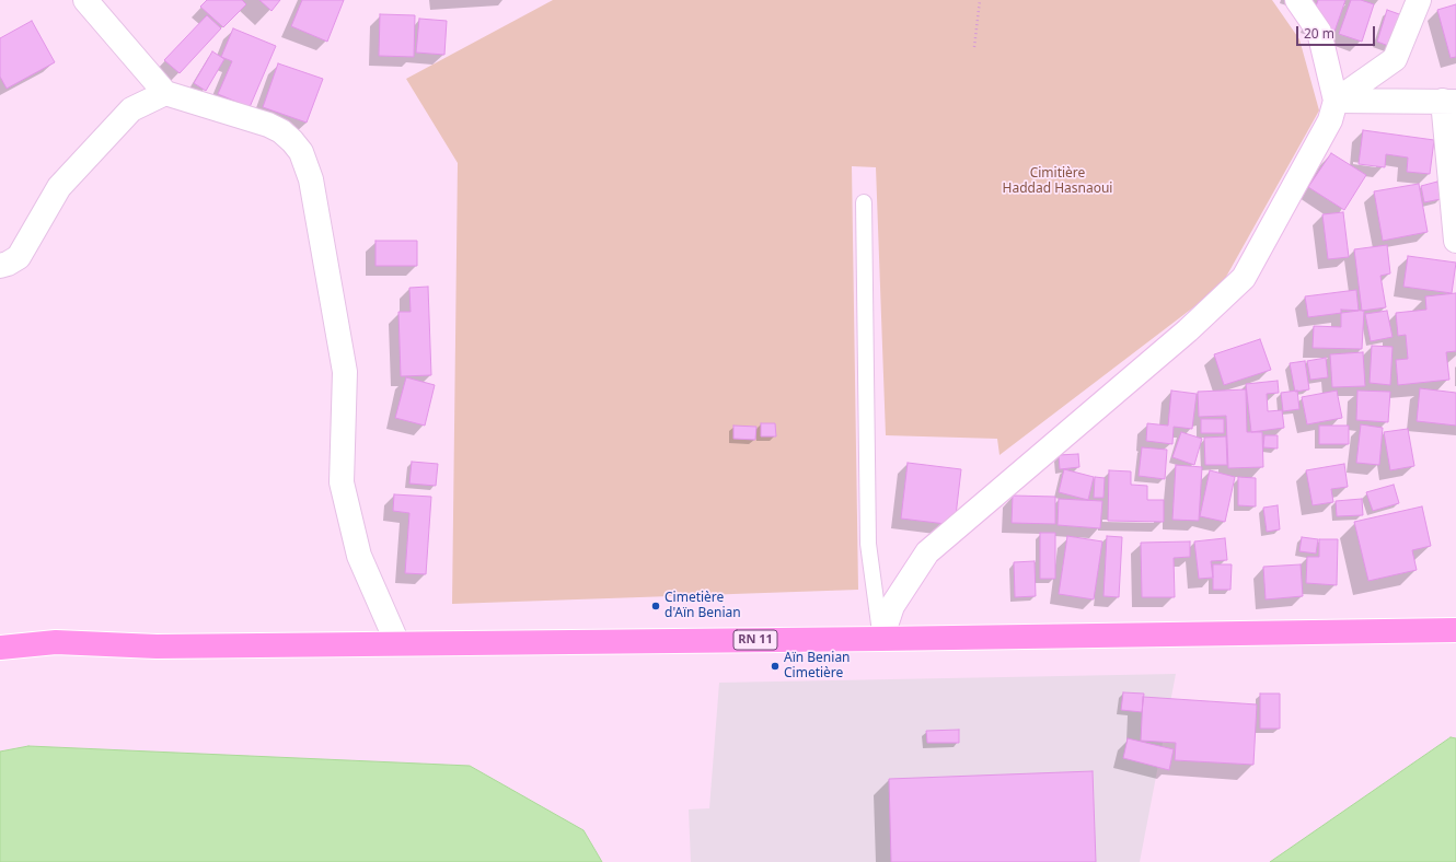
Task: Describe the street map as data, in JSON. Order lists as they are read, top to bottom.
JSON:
{
  "streets": {
    "main road": ["RN 11"]
  },
  "parks": ["Cimitière Haddad Hasnaoui"],
  "places": ["Cimetière d'Aïn Benian", "Aïn Benian Cimetière"],
  "scale_bar": "20 m"
}
